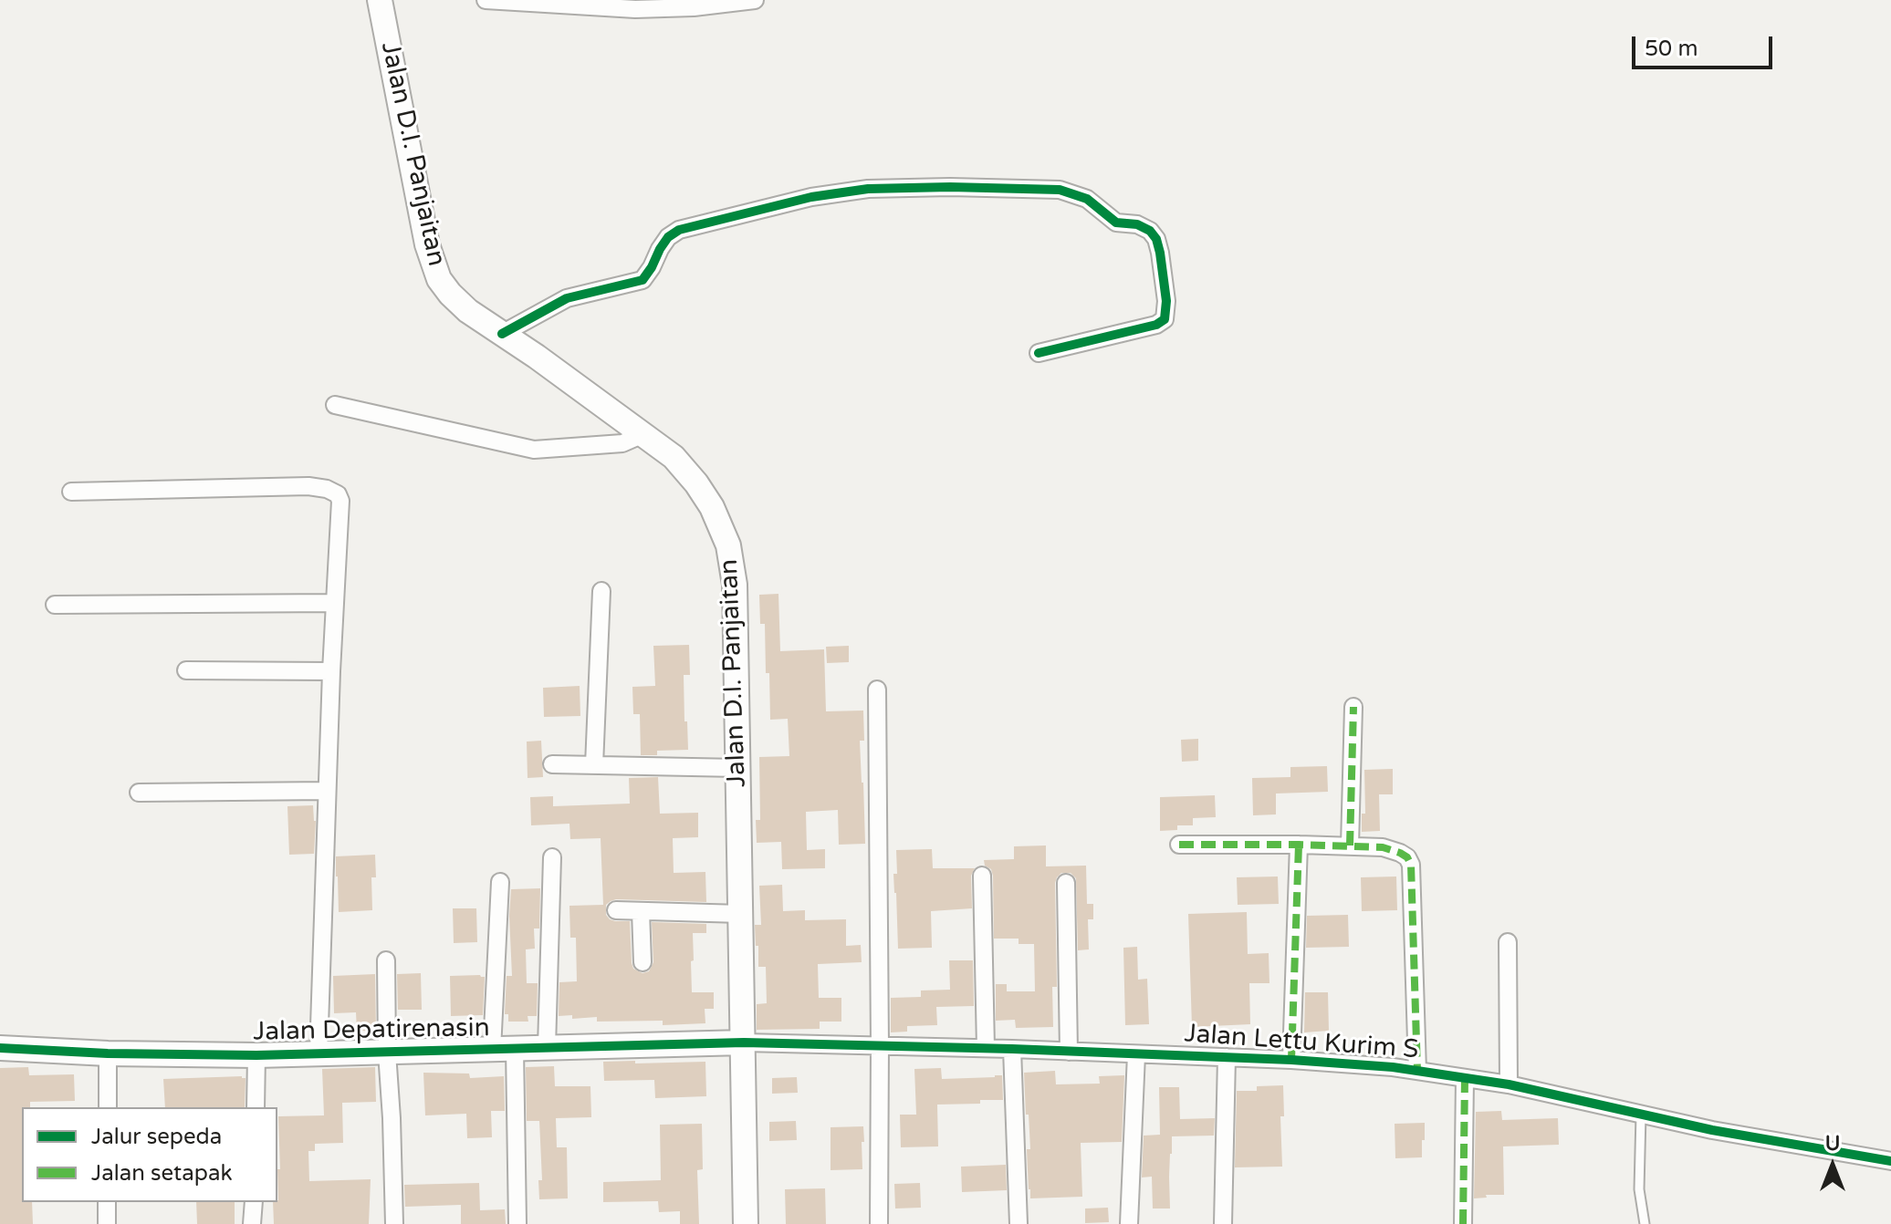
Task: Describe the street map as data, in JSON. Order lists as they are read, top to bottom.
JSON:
{
  "streets": {
    "main road": ["Jalan D.I. Panjaitan", "Jalan Depatirenasin"],
    "street": ["Jalan Lettu Kurim S"]
  },
  "crossings": [
    ["Jalan D.I. Panjaitan", "Jalan Depatirenasin"],
    ["Jalan D.I. Panjaitan", "Jalan Lettu Kurim S"],
    ["Jalan Depatirenasin", "Jalan Lettu Kurim S"]
  ],
  "legend": ["Jalur sepeda", "Jalan setapak"],
  "scale_bar": "50 m",
  "north": "top"
}
